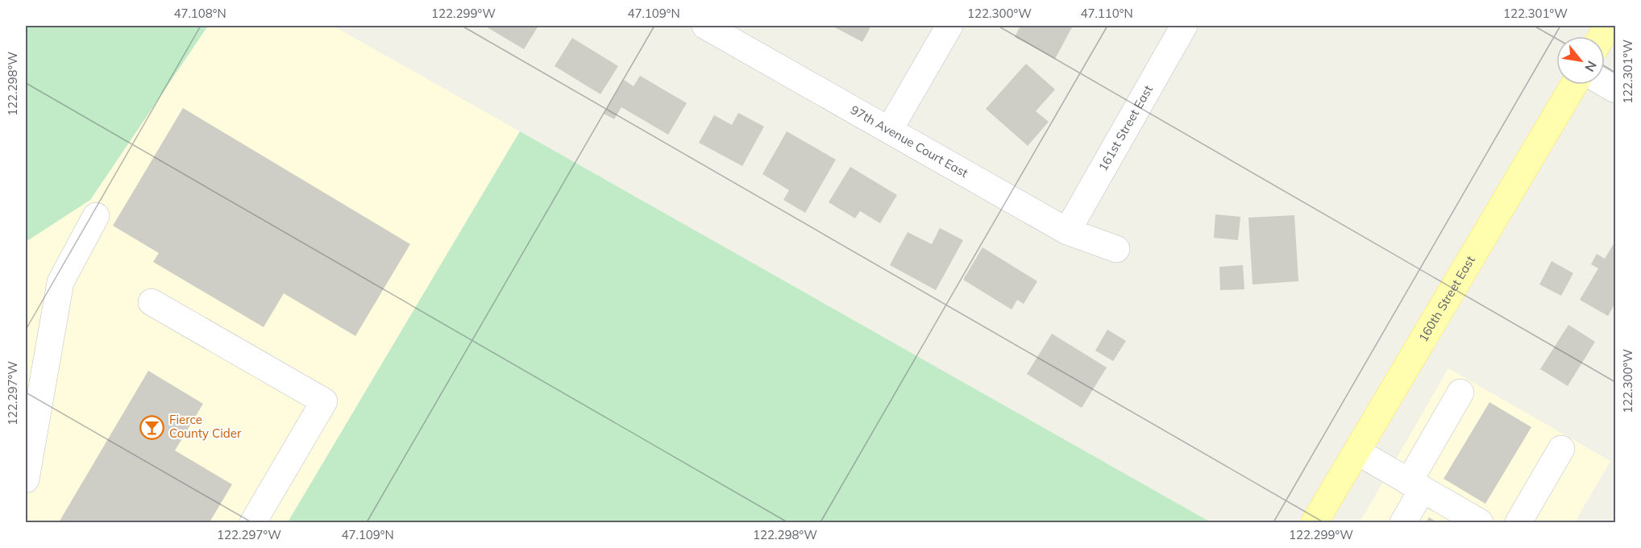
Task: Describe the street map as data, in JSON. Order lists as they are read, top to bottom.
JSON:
{
  "streets": {
    "main road": ["160th Street East"],
    "street": ["161st Street East", "97th Avenue Court East"]
  },
  "crossings": [
    ["161st Street East", "97th Avenue Court East"]
  ],
  "places": {
    "bar": ["Fierce County Cider"]
  },
  "north": "bottom right",
  "coordinates": [
    "47.108°N",
    "122.299°W",
    "47.109°N",
    "122.300°W",
    "47.110°N",
    "122.301°W",
    "122.298°W",
    "122.297°W"
  ]
}
